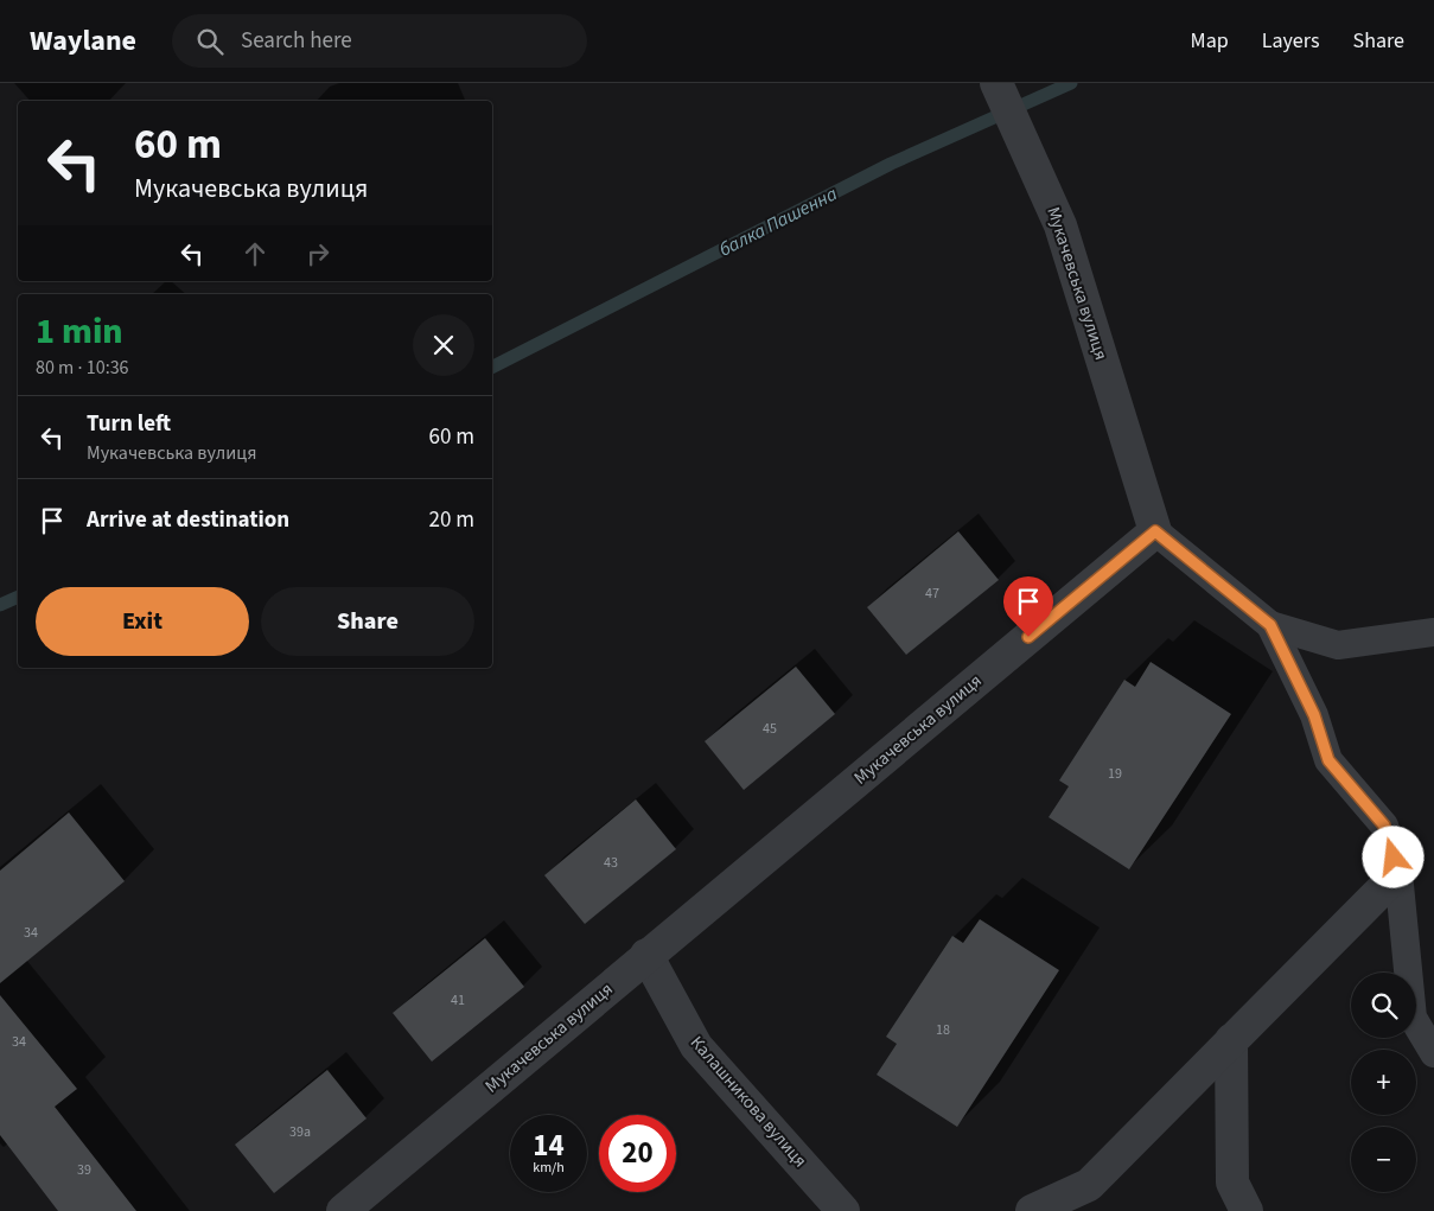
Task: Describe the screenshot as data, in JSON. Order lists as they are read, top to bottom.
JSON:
{
  "streets": {
    "street": ["Мукачевська вулиця", "Калашникова вулиця"]
  },
  "crossings": [
    ["Мукачевська вулиця", "Калашникова вулиця"]
  ],
  "water": ["балка Пашенна"],
  "house_numbers": [
    "47",
    "45",
    "19",
    "43",
    "34",
    "41",
    "18",
    "34",
    "39а",
    "39"
  ],
  "page": {
    "header": "Waylane",
    "search": "Search here",
    "nav": ["Map", "Layers", "Share"],
    "turn": ["60 m", "Мукачевська вулиця"],
    "heading": ["1 min", "80 m · 10:36"],
    "list": [
      {
        "name": "Turn left",
        "note": "Мукачевська вулиця",
        "value": "60 m"
      },
      {
        "name": "Arrive at destination",
        "value": "20 m"
      }
    ],
    "buttons": ["Exit", "Share"],
    "map_buttons": ["+", "−"],
    "speed": "14 km/h",
    "limit": "20"
  }
}
